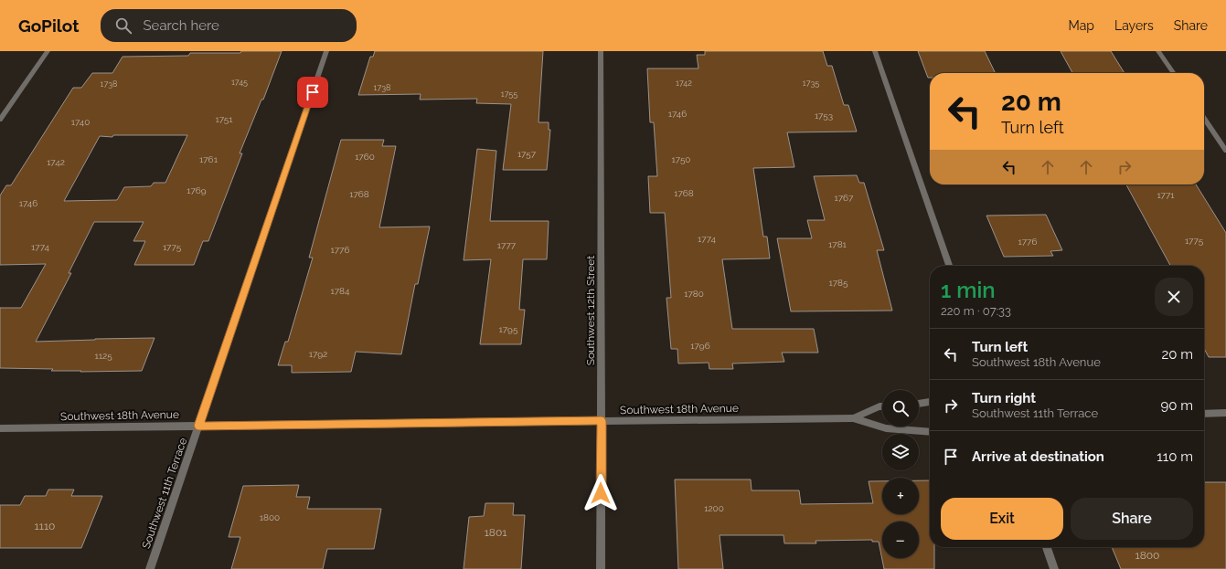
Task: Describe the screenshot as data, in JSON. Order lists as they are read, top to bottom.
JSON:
{
  "streets": {
    "street": ["Southwest 12th Street", "Southwest 18th Avenue", "Southwest 11th Terrace"]
  },
  "crossings": [
    ["Southwest 12th Street", "Southwest 18th Avenue"],
    ["Southwest 18th Avenue", "Southwest 11th Terrace"]
  ],
  "house_numbers": [
    "1745",
    "1742",
    "1735",
    "1738",
    "1738",
    "1755",
    "1746",
    "1753",
    "1751",
    "1740",
    "1757",
    "1760",
    "1761",
    "1750",
    "1742",
    "1769",
    "1768",
    "1768",
    "1771",
    "1767",
    "1746",
    "1774",
    "1775",
    "1776",
    "1781",
    "1777",
    "1774",
    "1775",
    "1776",
    "1785",
    "1784",
    "1780",
    "1795",
    "1796",
    "1792",
    "1125",
    "1200",
    "1800",
    "1110",
    "1801",
    "1800"
  ],
  "page": {
    "header": "GoPilot",
    "search": "Search here",
    "nav": ["Map", "Layers", "Share"],
    "turn": ["20 m", "Turn left"],
    "heading": ["1 min", "220 m · 07:33"],
    "list": [
      {
        "name": "Turn left",
        "note": "Southwest 18th Avenue",
        "value": "20 m"
      },
      {
        "name": "Turn right",
        "note": "Southwest 11th Terrace",
        "value": "90 m"
      },
      {
        "name": "Arrive at destination",
        "value": "110 m"
      }
    ],
    "map_buttons": ["+", "−"],
    "buttons": ["Exit", "Share"]
  }
}
